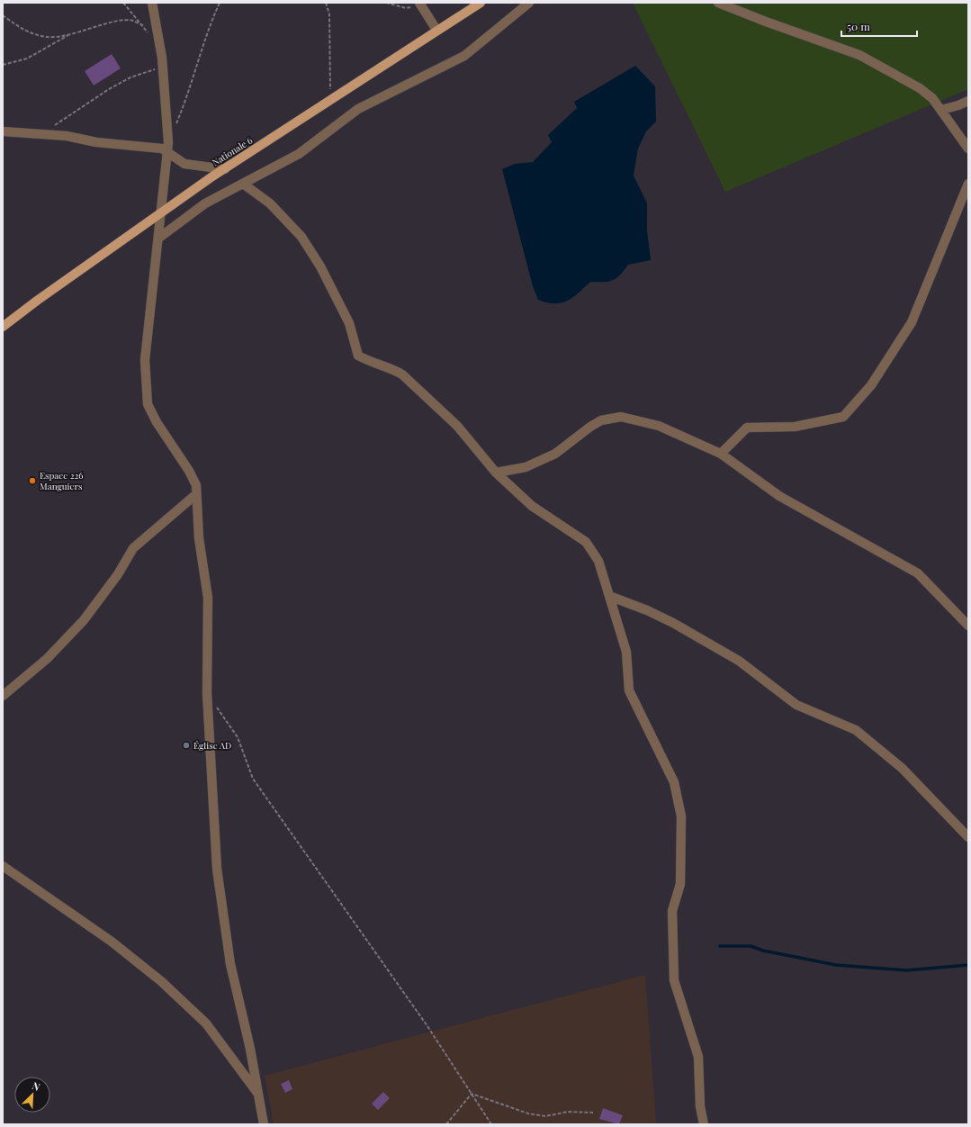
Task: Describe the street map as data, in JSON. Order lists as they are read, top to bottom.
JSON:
{
  "streets": {
    "main road": ["Nationale 6"]
  },
  "places": ["Espace 226 Manguiers", "Église AD"],
  "scale_bar": "50 m",
  "north": "top right"
}
